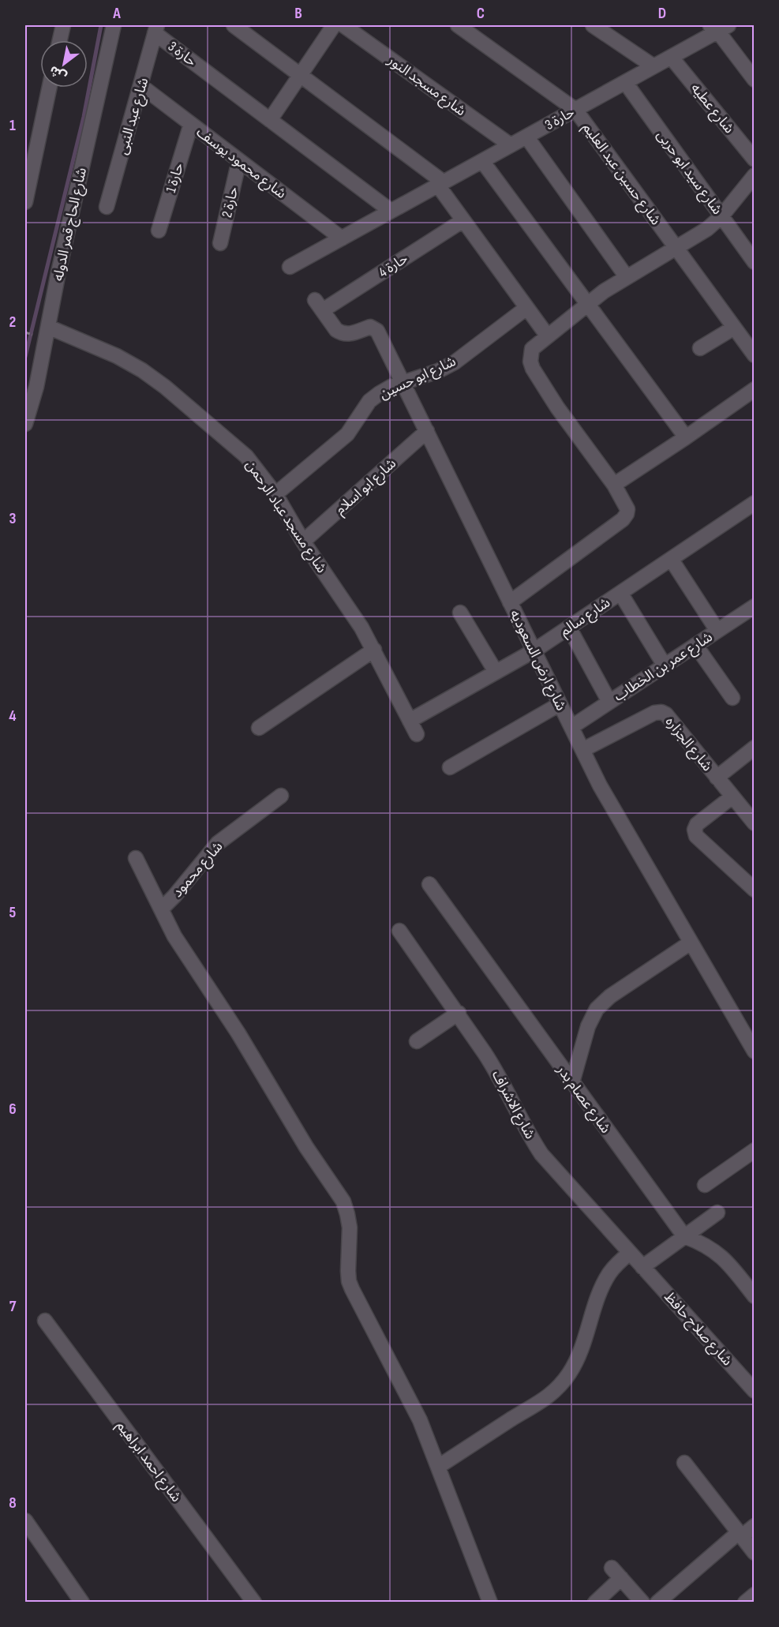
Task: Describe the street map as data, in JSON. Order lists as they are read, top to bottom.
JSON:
{
  "streets": {
    "street": [
      "حارة 3",
      "شارع مسجد النور",
      "شارع عطيه",
      "شارع عبد النبى",
      "شارع محمود يوسف",
      "شارع سيد ابو حربى",
      "شارع حسين عبد العليم",
      "حارة 1",
      "حارة 2",
      "شارع الحاج قمر الدوله",
      "حارة 4",
      "شارع ابو حسين",
      "شارع ابو اسلام",
      "شارع مسجد عباد الرحمن",
      "شارع سالم",
      "شارع ارض السعوديه",
      "شارع عمر بن الخطاب",
      "شارع الجزاره",
      "شارع محمود",
      "شارع عصام بدر",
      "شارع الاشراف",
      "شارع صلاح حافظ",
      "شارع احمد ابراهيم"
    ]
  },
  "crossings": [
    ["حارة 3", "شارع مسجد النور"],
    ["حارة 3", "شارع عطيه"],
    ["حارة 3", "شارع عبد النبى"],
    ["حارة 3", "شارع محمود يوسف"],
    ["حارة 3", "شارع سيد ابو حربى"],
    ["حارة 3", "شارع حسين عبد العليم"],
    ["شارع عبد النبى", "شارع محمود يوسف"],
    ["شارع محمود يوسف", "حارة 1"],
    ["شارع محمود يوسف", "حارة 2"],
    ["شارع الحاج قمر الدوله", "شارع مسجد عباد الرحمن"],
    ["حارة 4", "شارع ارض السعوديه"],
    ["شارع ابو حسين", "شارع مسجد عباد الرحمن"],
    ["شارع ابو حسين", "شارع ارض السعوديه"],
    ["شارع ابو اسلام", "شارع مسجد عباد الرحمن"],
    ["شارع ابو اسلام", "شارع ارض السعوديه"],
    ["شارع مسجد عباد الرحمن", "شارع سالم"],
    ["شارع سالم", "شارع ارض السعوديه"],
    ["شارع ارض السعوديه", "شارع عمر بن الخطاب"],
    ["شارع ارض السعوديه", "شارع الجزاره"],
    ["شارع الاشراف", "شارع صلاح حافظ"]
  ],
  "north": "bottom left",
  "grid": {
    "columns": [
      "A",
      "B",
      "C",
      "D"
    ],
    "rows": [
      "1",
      "2",
      "3",
      "4",
      "5",
      "6",
      "7",
      "8"
    ]
  }
}
